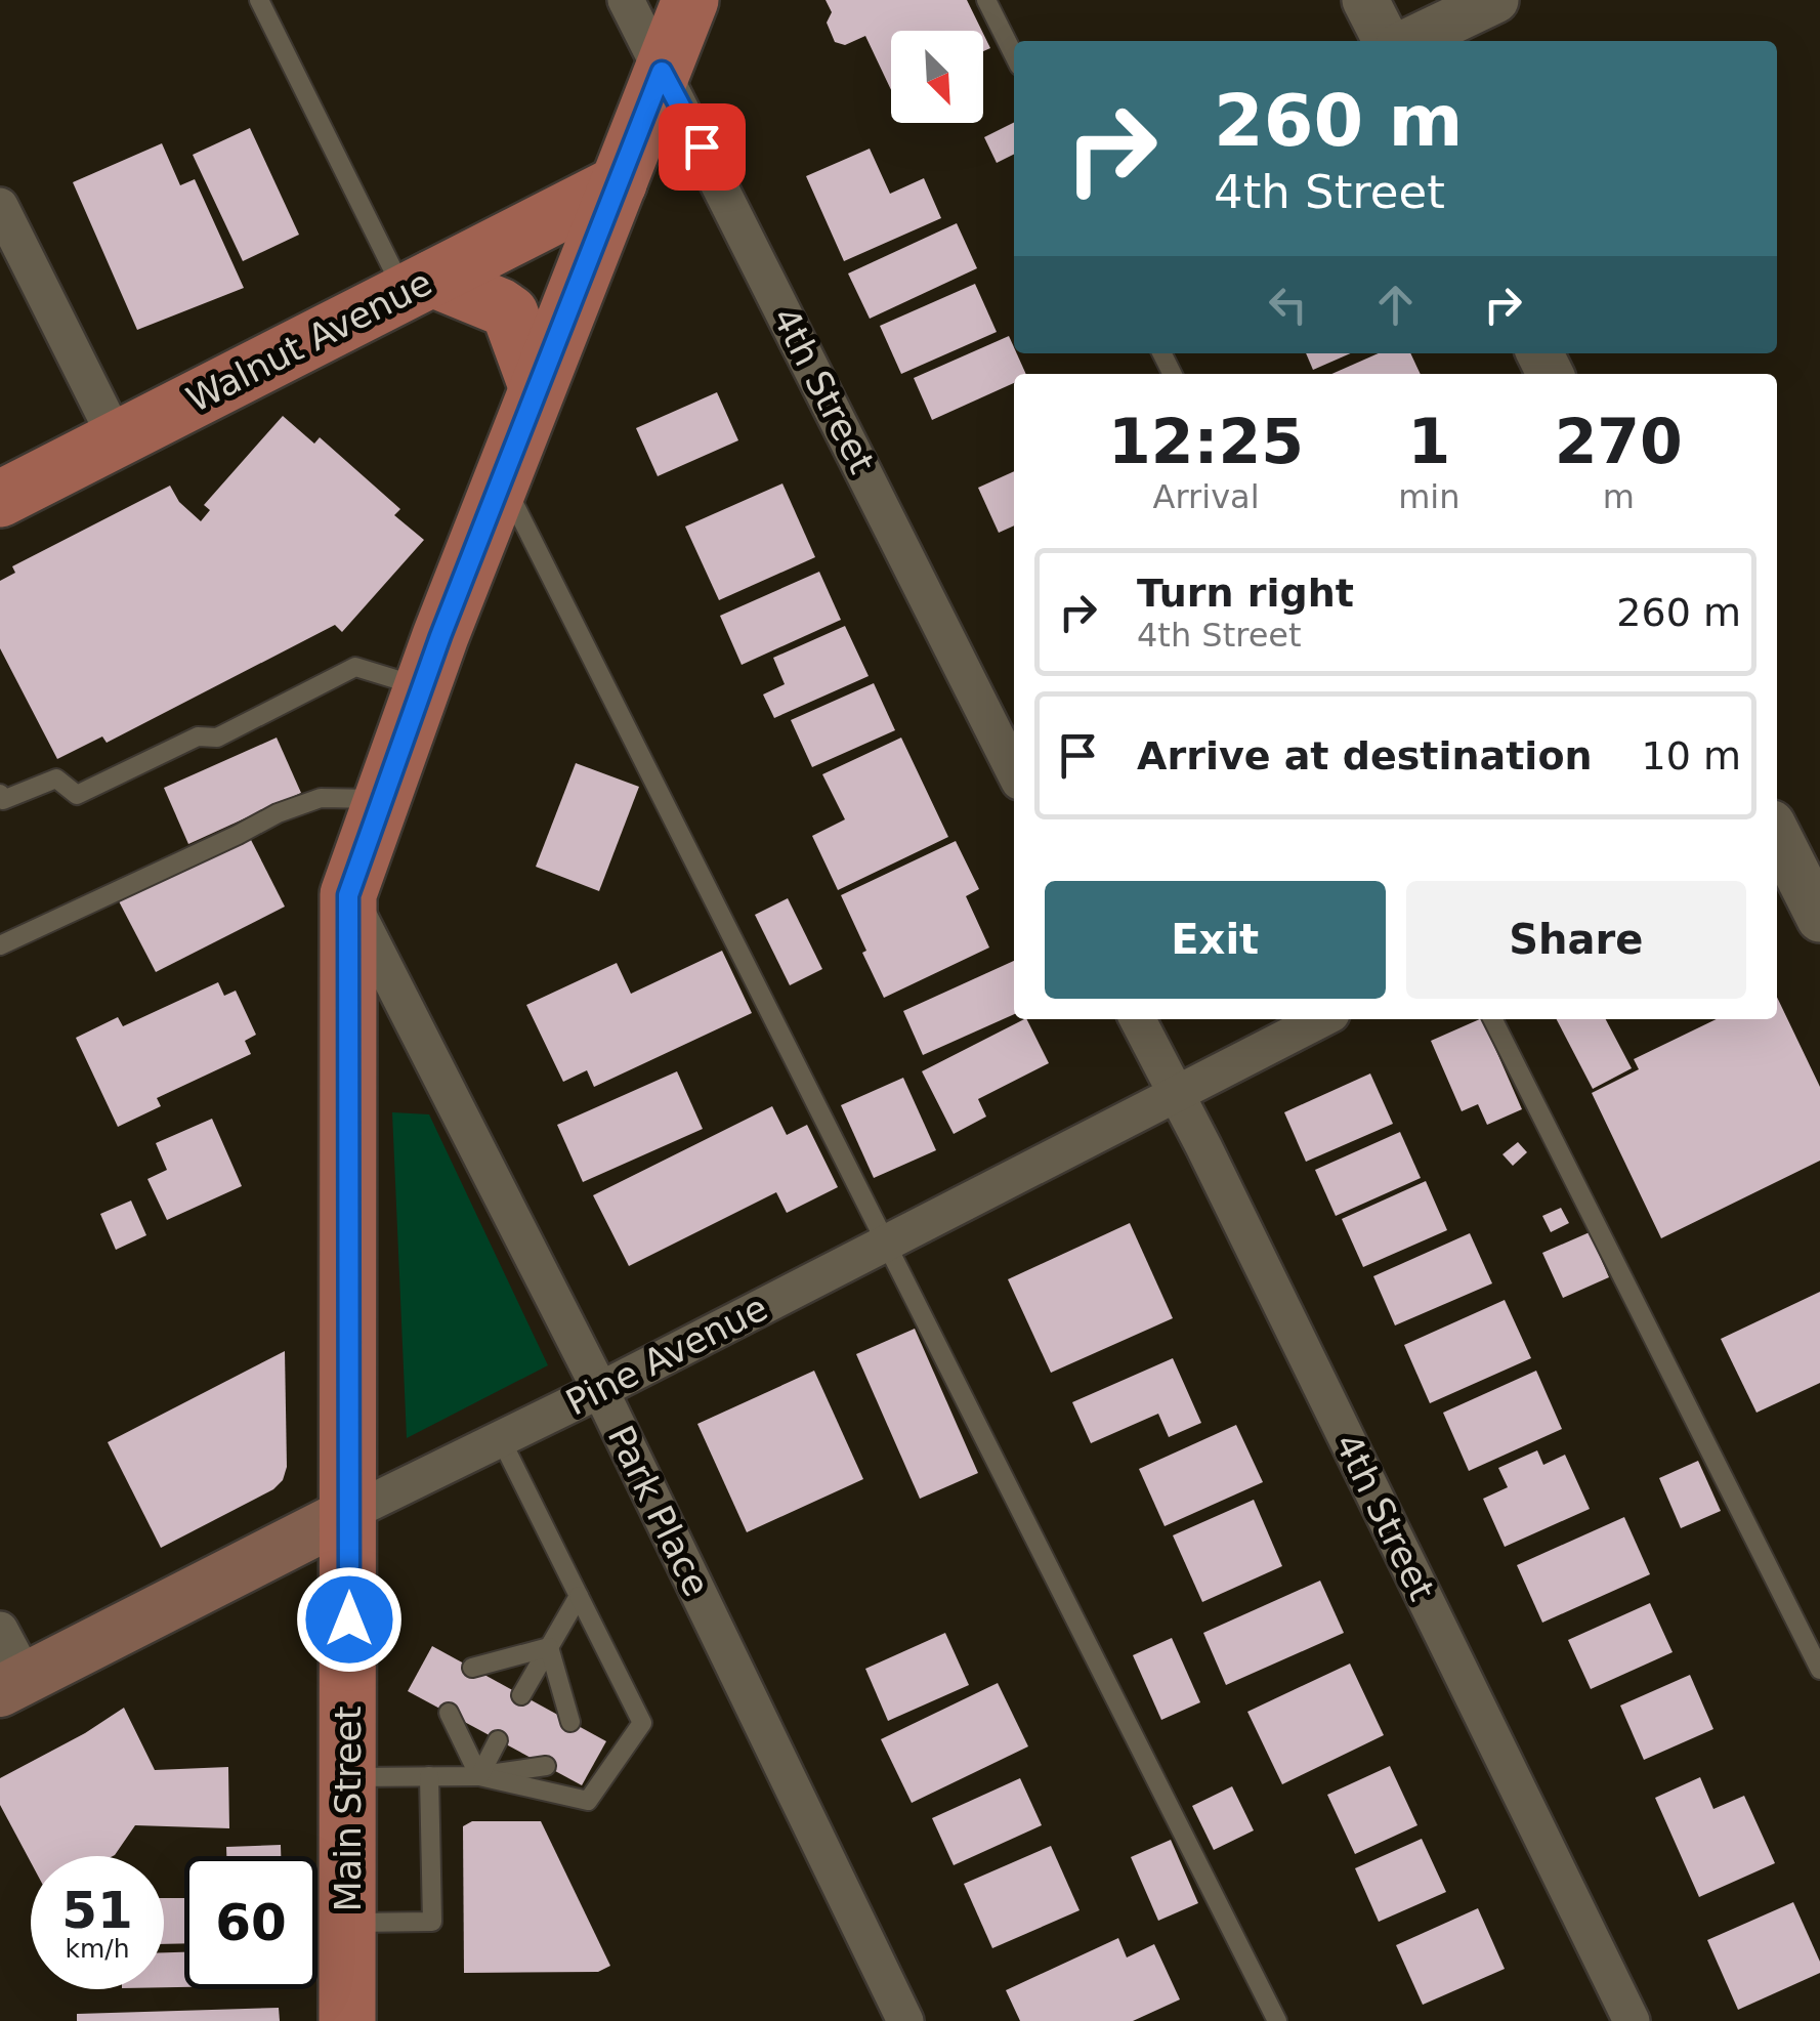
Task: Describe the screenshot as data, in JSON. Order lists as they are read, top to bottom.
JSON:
{
  "streets": {
    "main road": ["Walnut Avenue", "Pine Avenue", "Main Street"],
    "street": ["4th Street", "Park Place"]
  },
  "crossings": [
    ["Walnut Avenue", "Main Street"],
    ["4th Street", "Pine Avenue"],
    ["4th Street", "Main Street"],
    ["Pine Avenue", "Park Place"],
    ["Pine Avenue", "Main Street"],
    ["Park Place", "Main Street"]
  ],
  "north": "bottom right",
  "page": {
    "turn": ["260 m", "4th Street"],
    "eta": [
      "12:25",
      "Arrival",
      "1",
      "min",
      "270",
      "m"
    ],
    "list": [
      {
        "name": "Turn right",
        "note": "4th Street",
        "value": "260 m"
      },
      {
        "name": "Arrive at destination",
        "value": "10 m"
      }
    ],
    "buttons": ["Exit", "Share"],
    "speed": "51 km/h",
    "limit": "60"
  }
}
